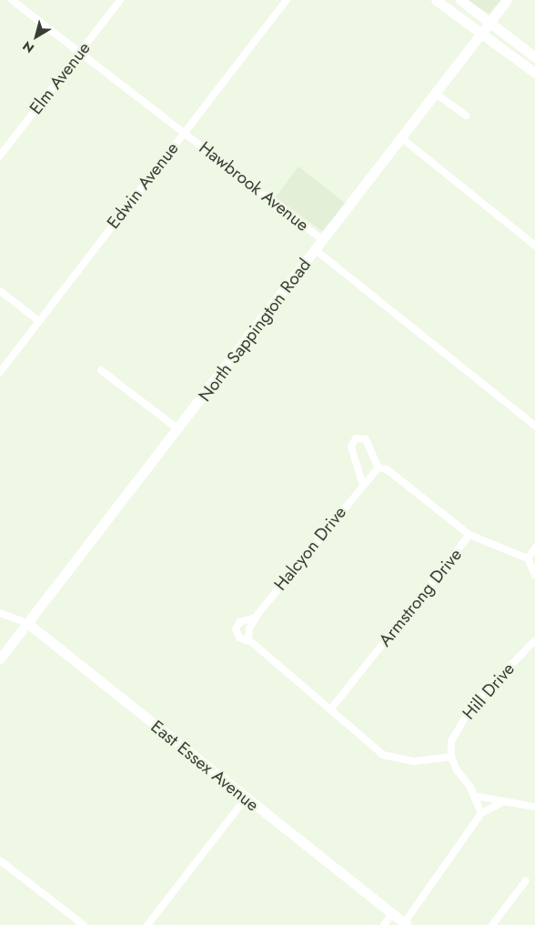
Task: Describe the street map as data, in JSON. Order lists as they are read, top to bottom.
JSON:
{
  "streets": {
    "street": [
      "Elm Avenue",
      "Edwin Avenue",
      "Hawbrook Avenue",
      "North Sappington Road",
      "Halcyon Drive",
      "Armstrong Drive",
      "Hill Drive",
      "East Essex Avenue"
    ]
  },
  "crossings": [
    ["Elm Avenue", "Hawbrook Avenue"],
    ["Edwin Avenue", "Hawbrook Avenue"],
    ["Hawbrook Avenue", "North Sappington Road"],
    ["North Sappington Road", "East Essex Avenue"]
  ],
  "north": "bottom left"
}
